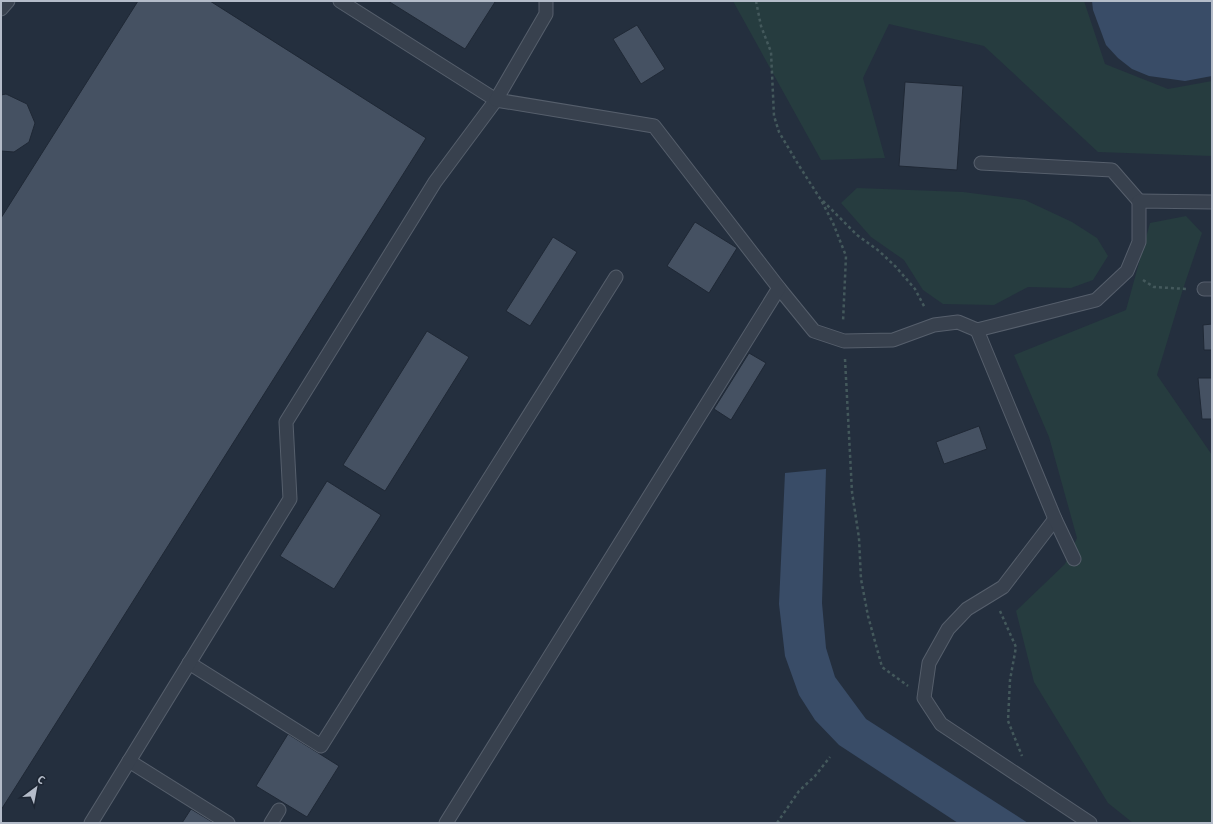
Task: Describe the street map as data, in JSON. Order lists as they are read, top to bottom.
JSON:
{
  "north": "top right"
}
